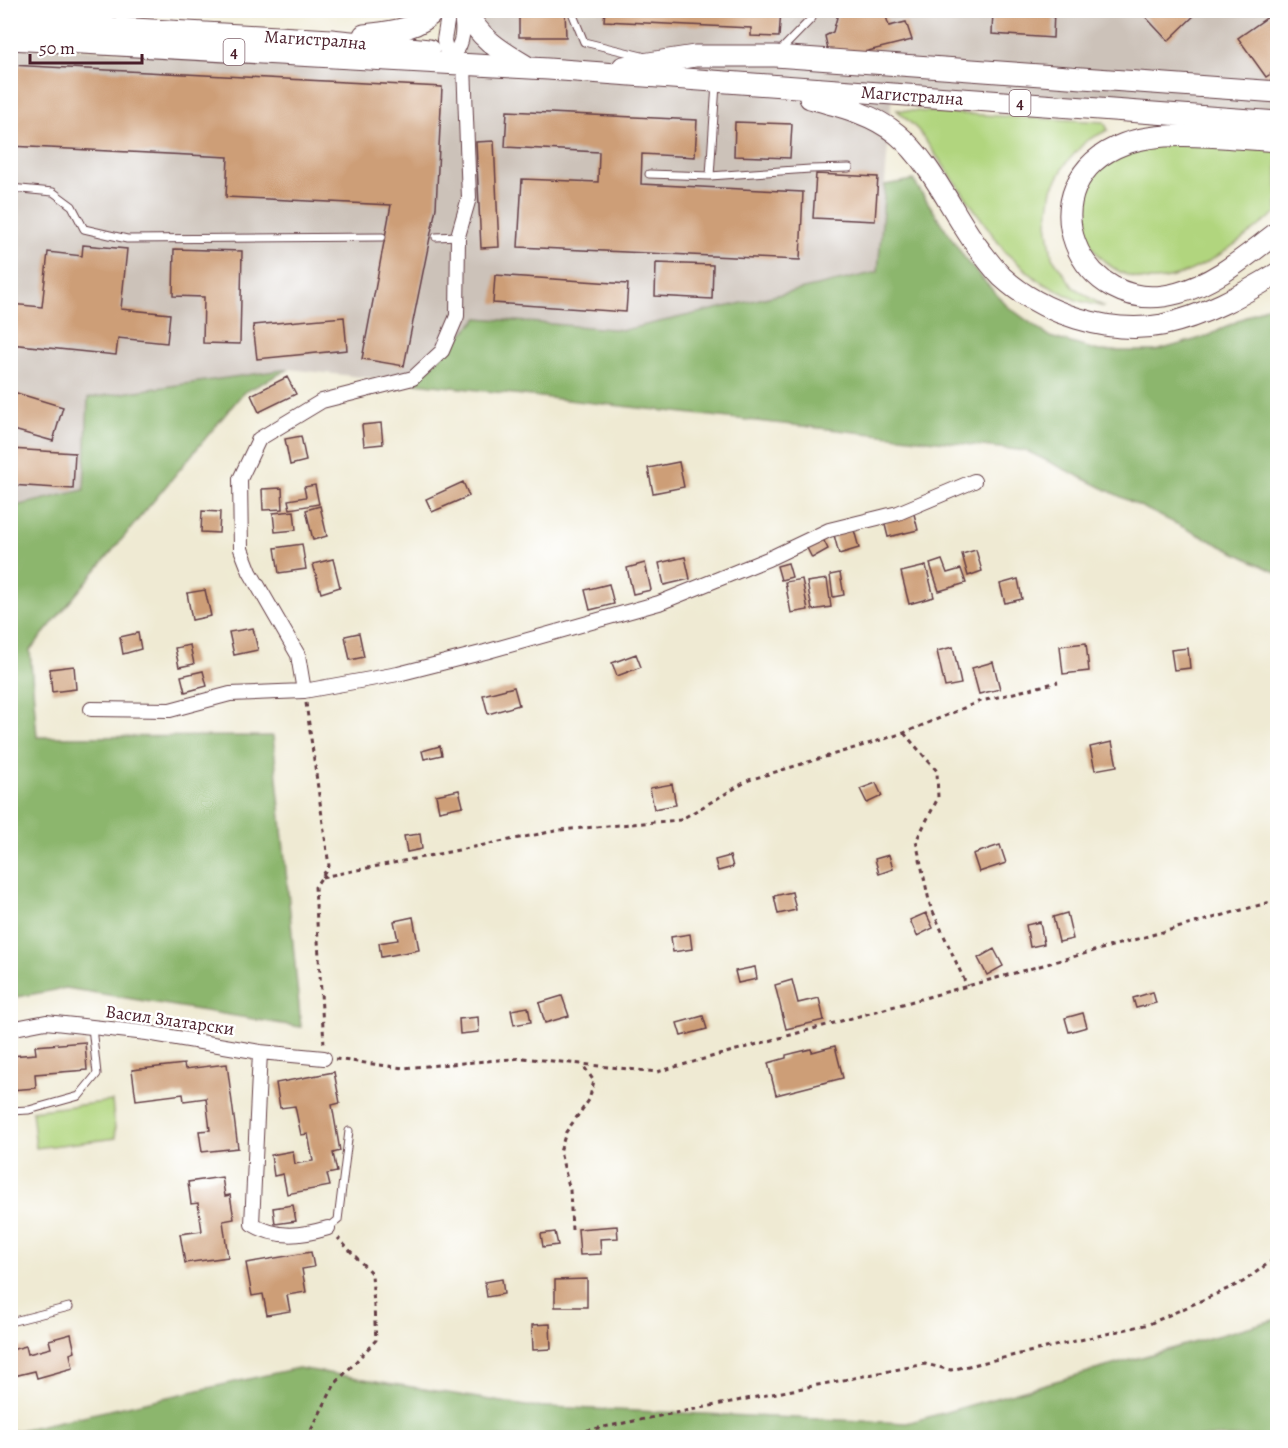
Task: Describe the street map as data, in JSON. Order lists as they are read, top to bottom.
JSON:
{
  "streets": {
    "main road": ["Магистрална", "4"],
    "street": ["Васил Златарски"]
  },
  "scale_bar": "50 m"
}
